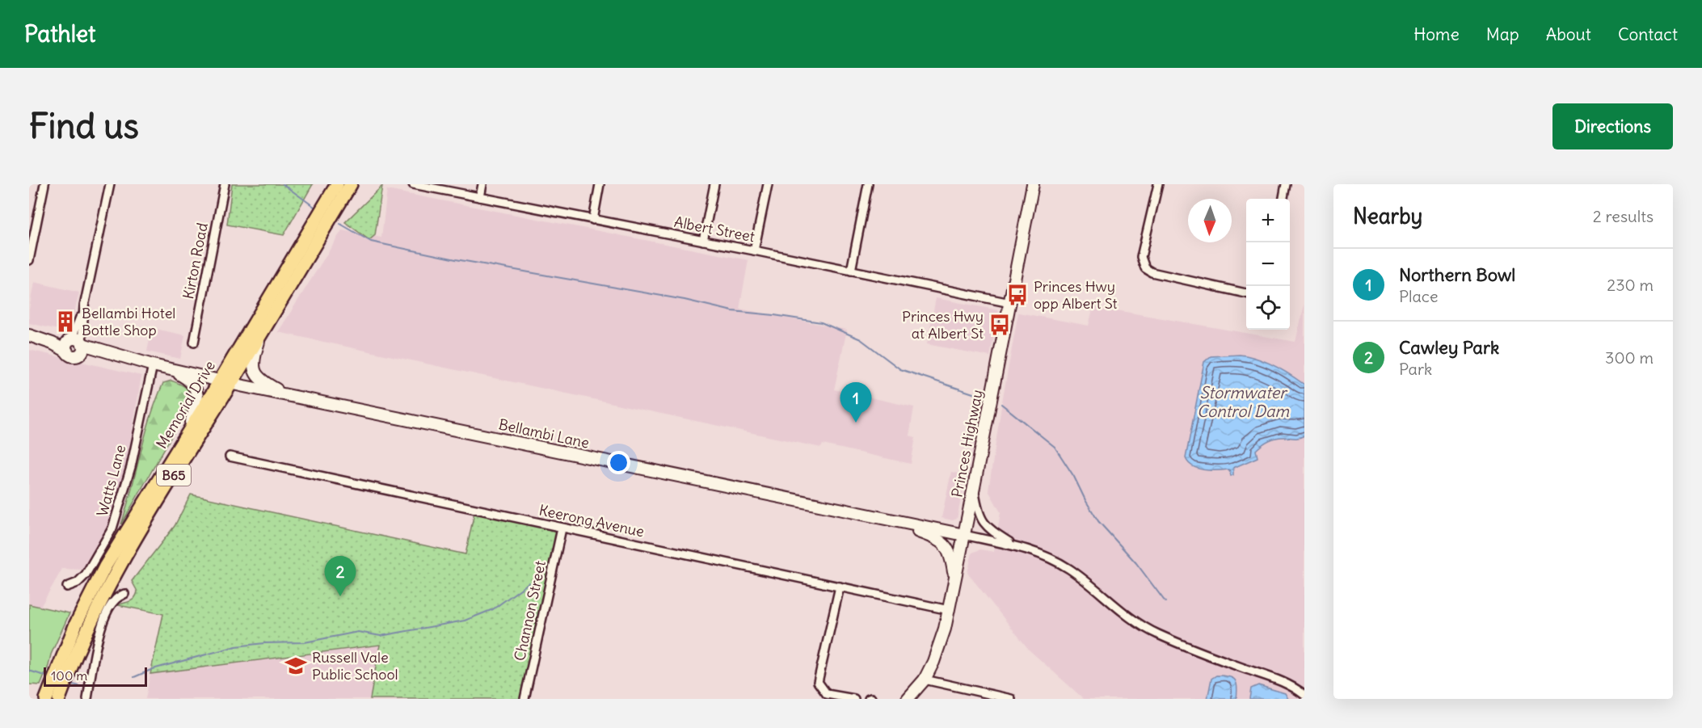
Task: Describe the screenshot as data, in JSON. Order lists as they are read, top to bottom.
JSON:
{
  "streets": {
    "main road": [
      "Memorial Drive",
      "Bellambi Lane",
      "Princes Highway",
      "B65"
    ],
    "street": [
      "Albert Street",
      "Kirton Road",
      "Watts Lane",
      "Keerong Avenue",
      "Channon Street"
    ]
  },
  "crossings": [
    ["Albert Street", "Princes Highway"],
    ["Memorial Drive", "Bellambi Lane"],
    ["Bellambi Lane", "Princes Highway"],
    ["Bellambi Lane", "Watts Lane"],
    ["Princes Highway", "Keerong Avenue"],
    ["Keerong Avenue", "Channon Street"]
  ],
  "water": ["Stormwater Control Dam"],
  "places": {
    "bus stop": ["Princes Hwy opp Albert St", "Princes Hwy at Albert St"],
    "building": ["Bellambi Hotel Bottle Shop"],
    "school or university": ["Russell Vale Public School"]
  },
  "scale_bar": "100 m",
  "north": "bottom",
  "page": {
    "header": "Pathlet",
    "nav": [
      "Home",
      "Map",
      "About",
      "Contact"
    ],
    "buttons": "Directions",
    "title": "Find us",
    "heading": ["Nearby", "2 results"],
    "map_buttons": ["+", "−"],
    "list": [
      {
        "mark": "1",
        "name": "Northern Bowl",
        "note": "Place",
        "value": "230 m"
      },
      {
        "mark": "2",
        "name": "Cawley Park",
        "note": "Park",
        "value": "300 m"
      }
    ],
    "pins": ["1", "2"],
    "scale": "100 m"
  }
}
